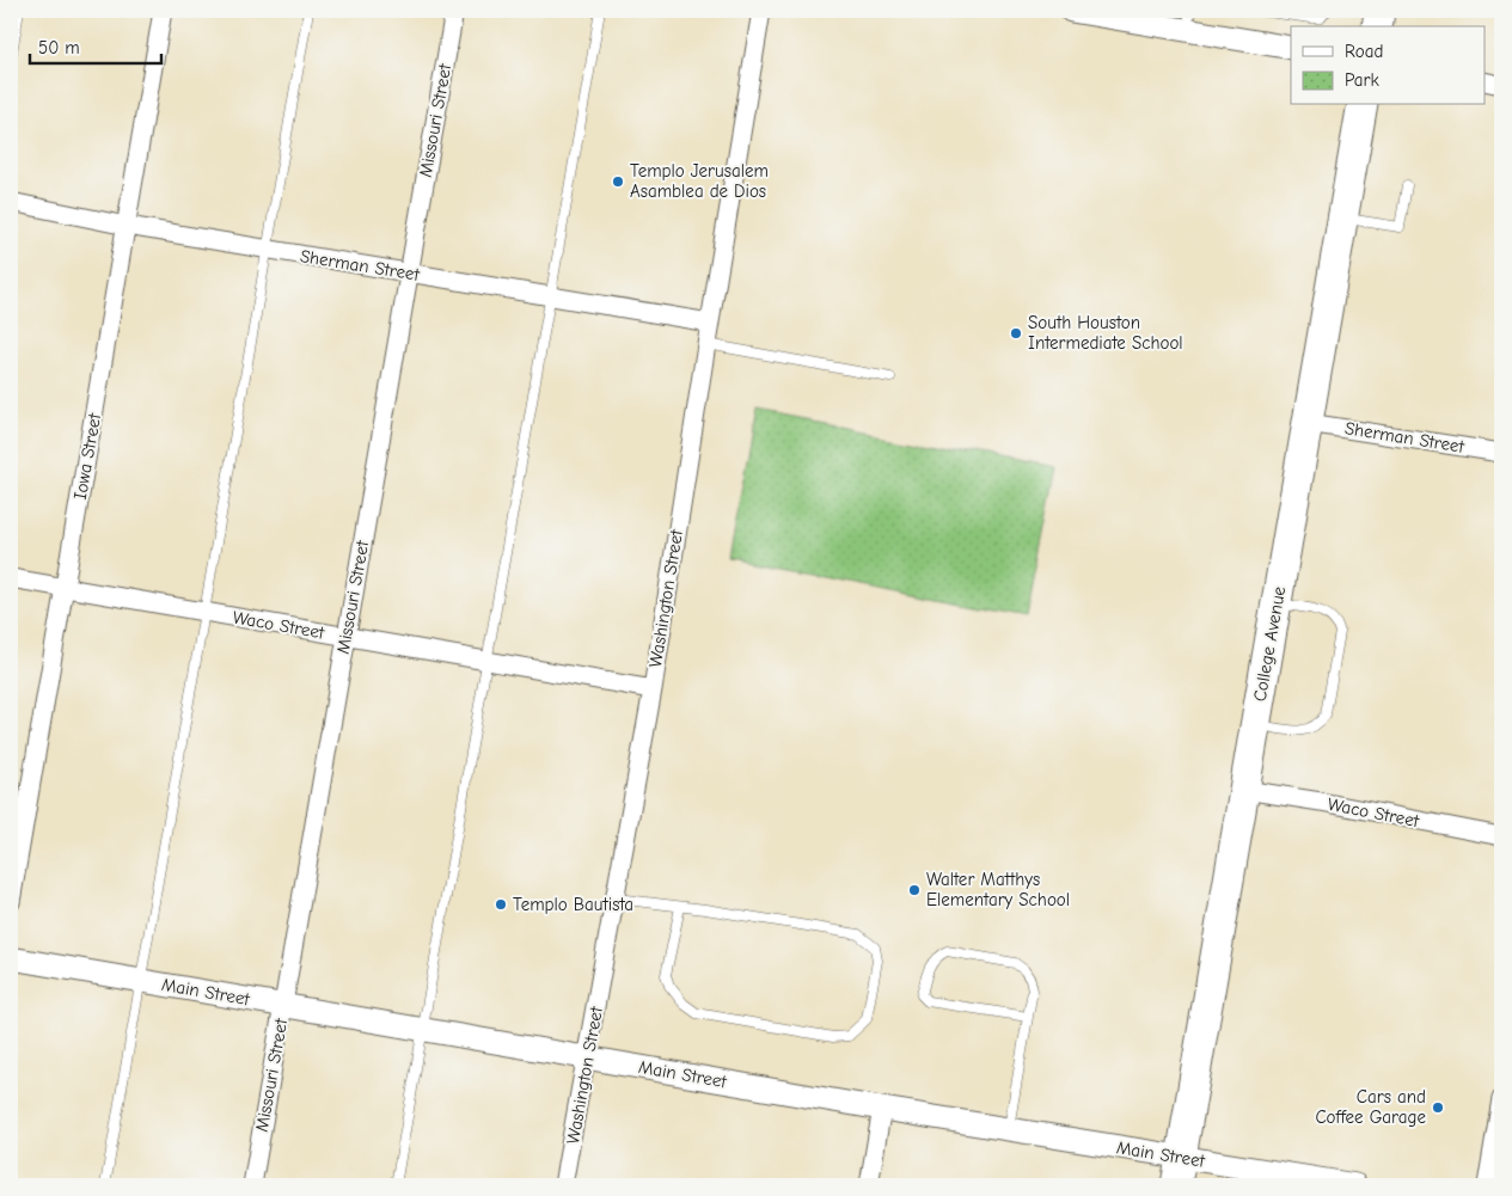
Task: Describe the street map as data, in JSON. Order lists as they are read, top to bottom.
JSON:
{
  "streets": {
    "main road": ["College Avenue"],
    "street": [
      "Missouri Street",
      "Sherman Street",
      "Iowa Street",
      "Washington Street",
      "Waco Street",
      "Main Street"
    ]
  },
  "crossings": [
    ["Missouri Street", "Sherman Street"],
    ["Missouri Street", "Waco Street"],
    ["Missouri Street", "Main Street"],
    ["Sherman Street", "Iowa Street"],
    ["Sherman Street", "Washington Street"],
    ["Sherman Street", "College Avenue"],
    ["Iowa Street", "Waco Street"],
    ["Washington Street", "Waco Street"],
    ["Washington Street", "Main Street"],
    ["Waco Street", "College Avenue"],
    ["College Avenue", "Main Street"]
  ],
  "places": [
    "Templo Jerusalem Asamblea de Dios",
    "South Houston Intermediate School",
    "Walter Matthys Elementary School",
    "Templo Bautista",
    "Cars and Coffee Garage"
  ],
  "legend": ["Road", "Park"],
  "scale_bar": "50 m"
}
